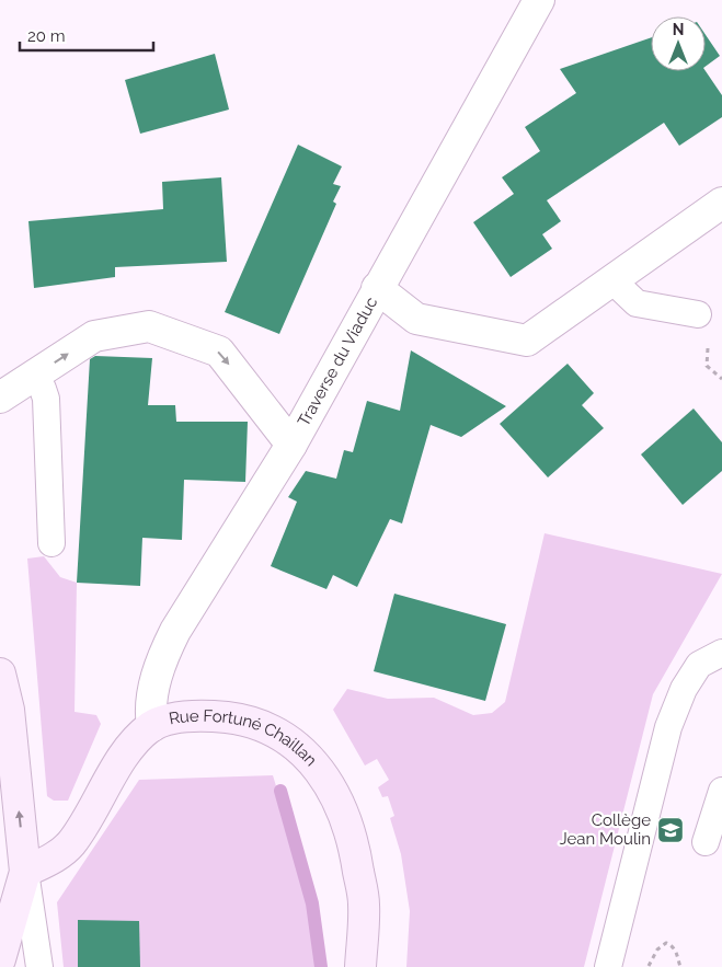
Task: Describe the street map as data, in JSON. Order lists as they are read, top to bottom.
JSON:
{
  "streets": {
    "street": ["Traverse du Viaduc", "Rue Fortuné Chaillan"]
  },
  "crossings": [
    ["Traverse du Viaduc", "Rue Fortuné Chaillan"]
  ],
  "places": {
    "school or university": ["Collège Jean Moulin"]
  },
  "scale_bar": "20 m",
  "north": "top"
}
